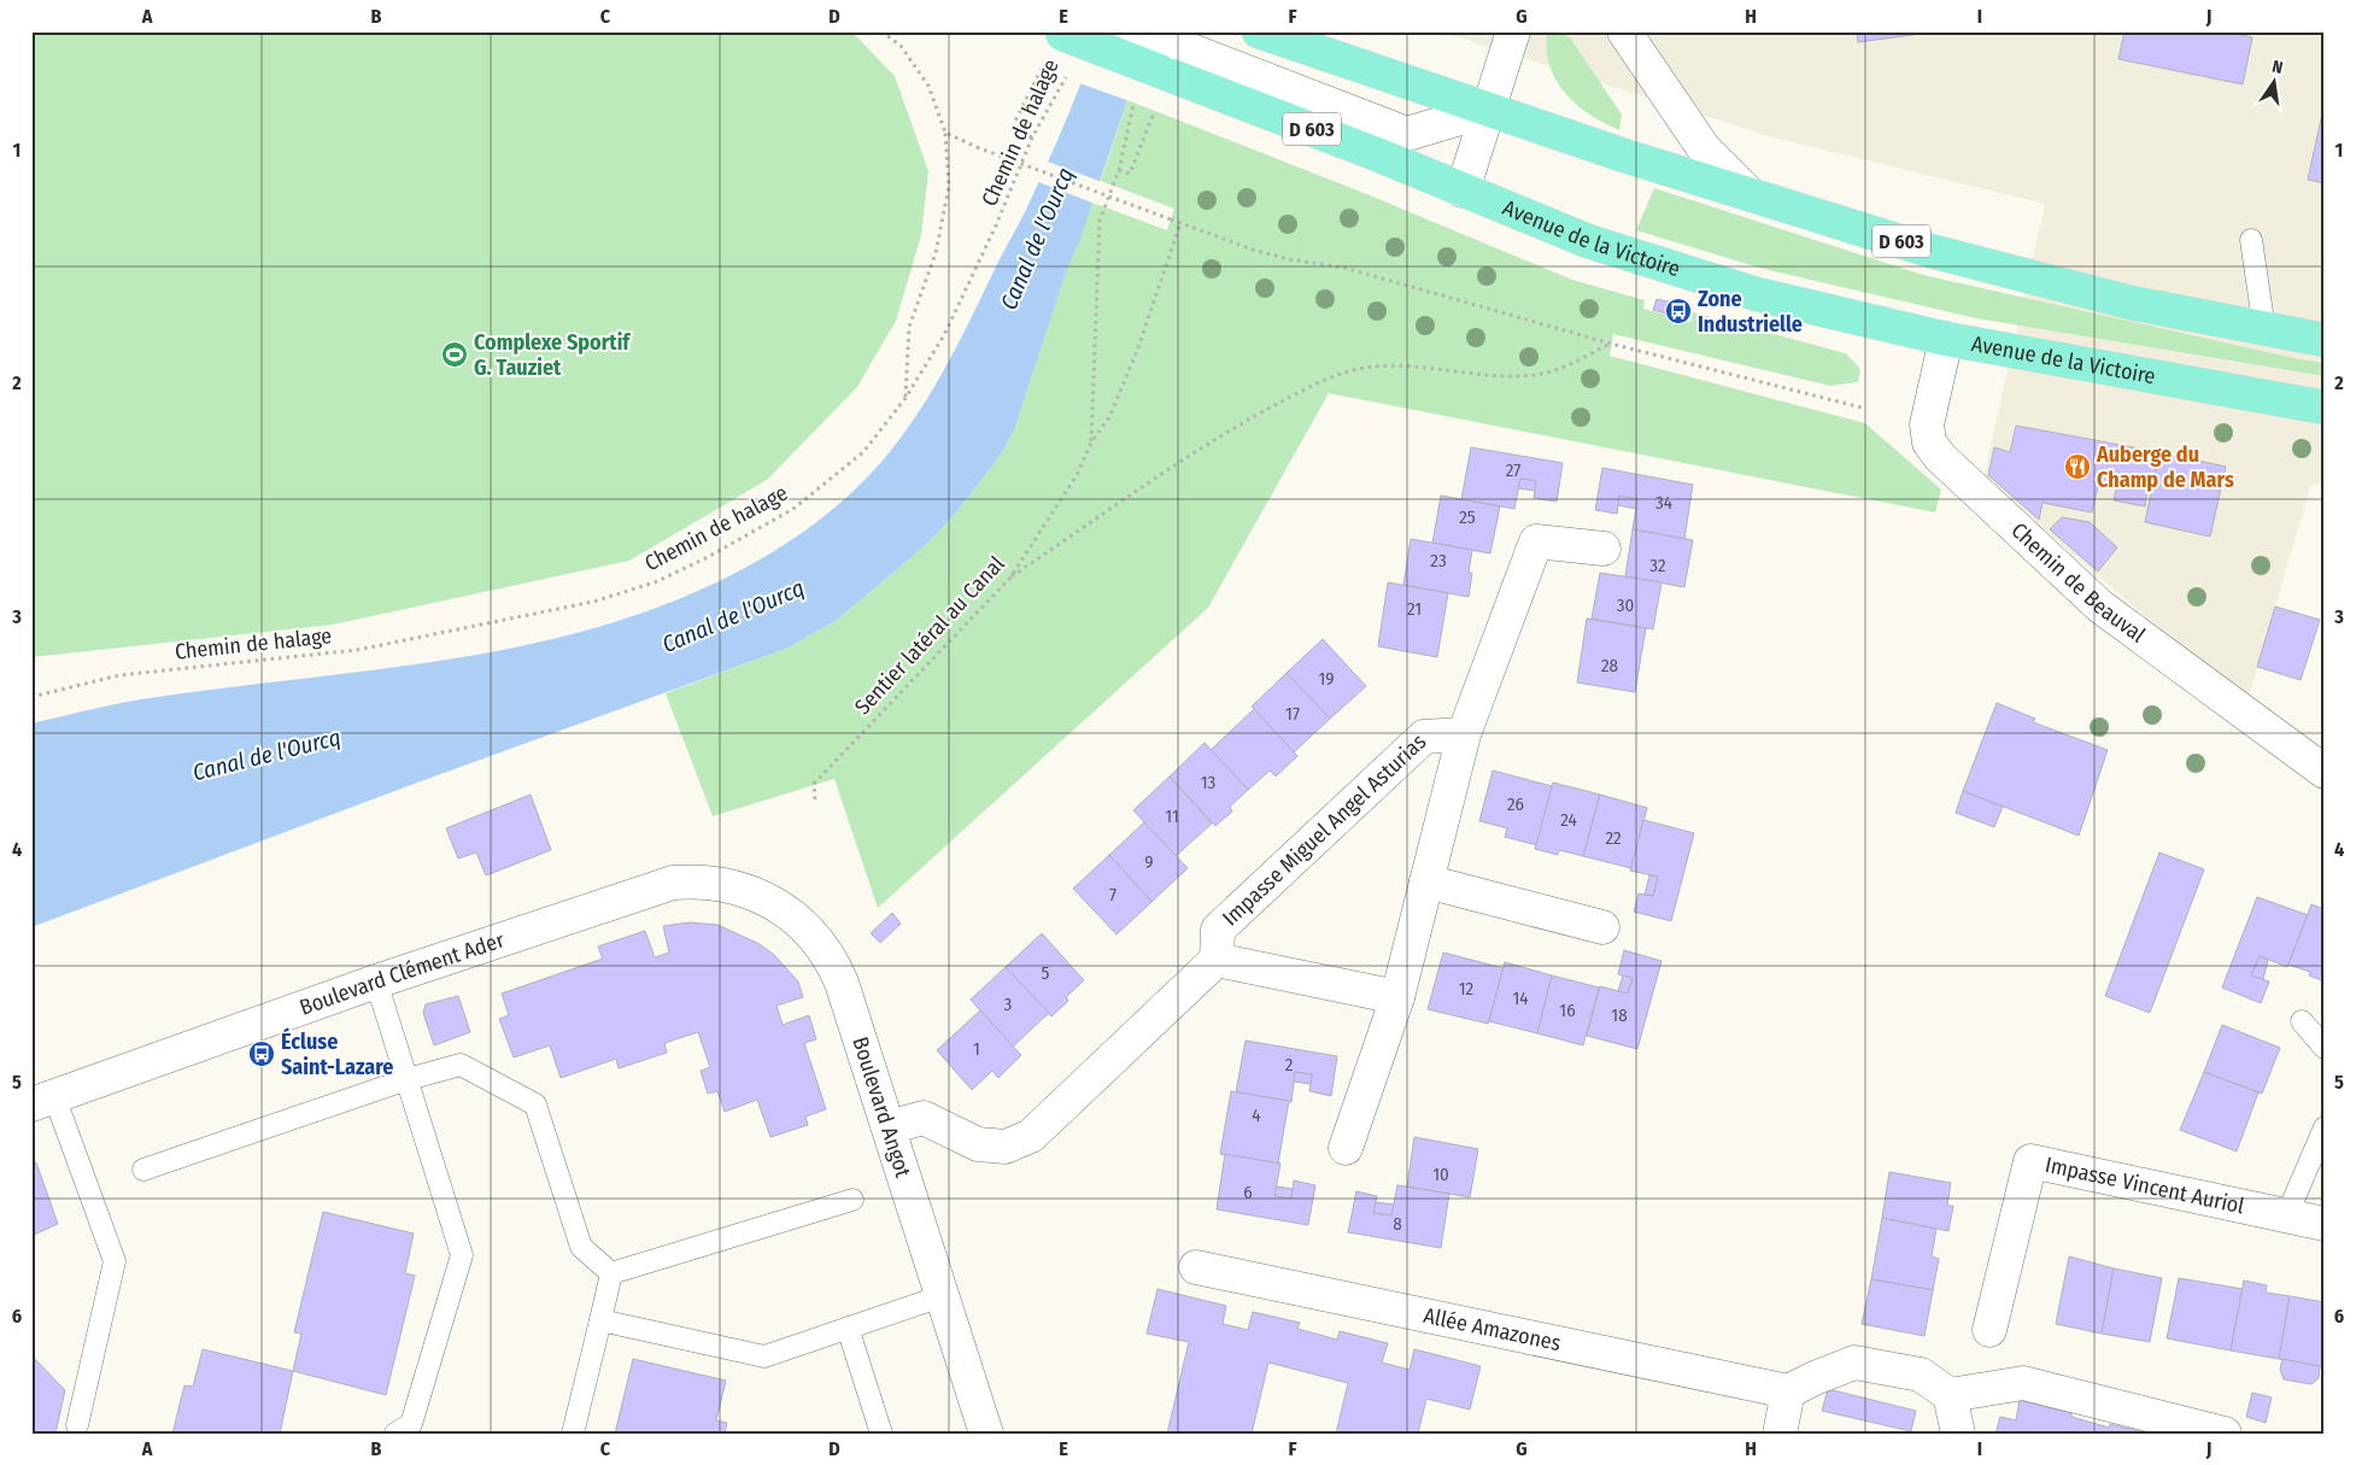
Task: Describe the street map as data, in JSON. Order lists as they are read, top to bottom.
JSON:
{
  "streets": {
    "main road": ["D 603", "Avenue de la Victoire"],
    "street": [
      "Chemin de Beauval",
      "Impasse Miguel Angel Asturias",
      "Boulevard Clément Ader",
      "Boulevard Angot",
      "Impasse Vincent Auriol",
      "Allée Amazones"
    ],
    "path": ["Chemin de halage", "Sentier latéral au Canal"]
  },
  "crossings": [
    ["D 603", "Avenue de la Victoire"],
    ["Avenue de la Victoire", "Chemin de Beauval"],
    ["Boulevard Clément Ader", "Boulevard Angot"]
  ],
  "water": ["Canal de l'Ourcq"],
  "places": {
    "bus stop": ["Zone Industrielle", "Écluse Saint-Lazare"],
    "sports": ["Complexe Sportif G. Tauziet"],
    "restaurant": ["Auberge du Champ de Mars"]
  },
  "house_numbers": [
    "27",
    "34",
    "25",
    "23",
    "32",
    "30",
    "21",
    "28",
    "19",
    "17",
    "13",
    "26",
    "11",
    "24",
    "22",
    "9",
    "7",
    "5",
    "12",
    "14",
    "3",
    "16",
    "18",
    "1",
    "2",
    "4",
    "10",
    "6",
    "8"
  ],
  "north": "top",
  "grid": {
    "columns": [
      "A",
      "B",
      "C",
      "D",
      "E",
      "F",
      "G",
      "H",
      "I",
      "J"
    ],
    "rows": [
      "1",
      "2",
      "3",
      "4",
      "5",
      "6"
    ]
  }
}
